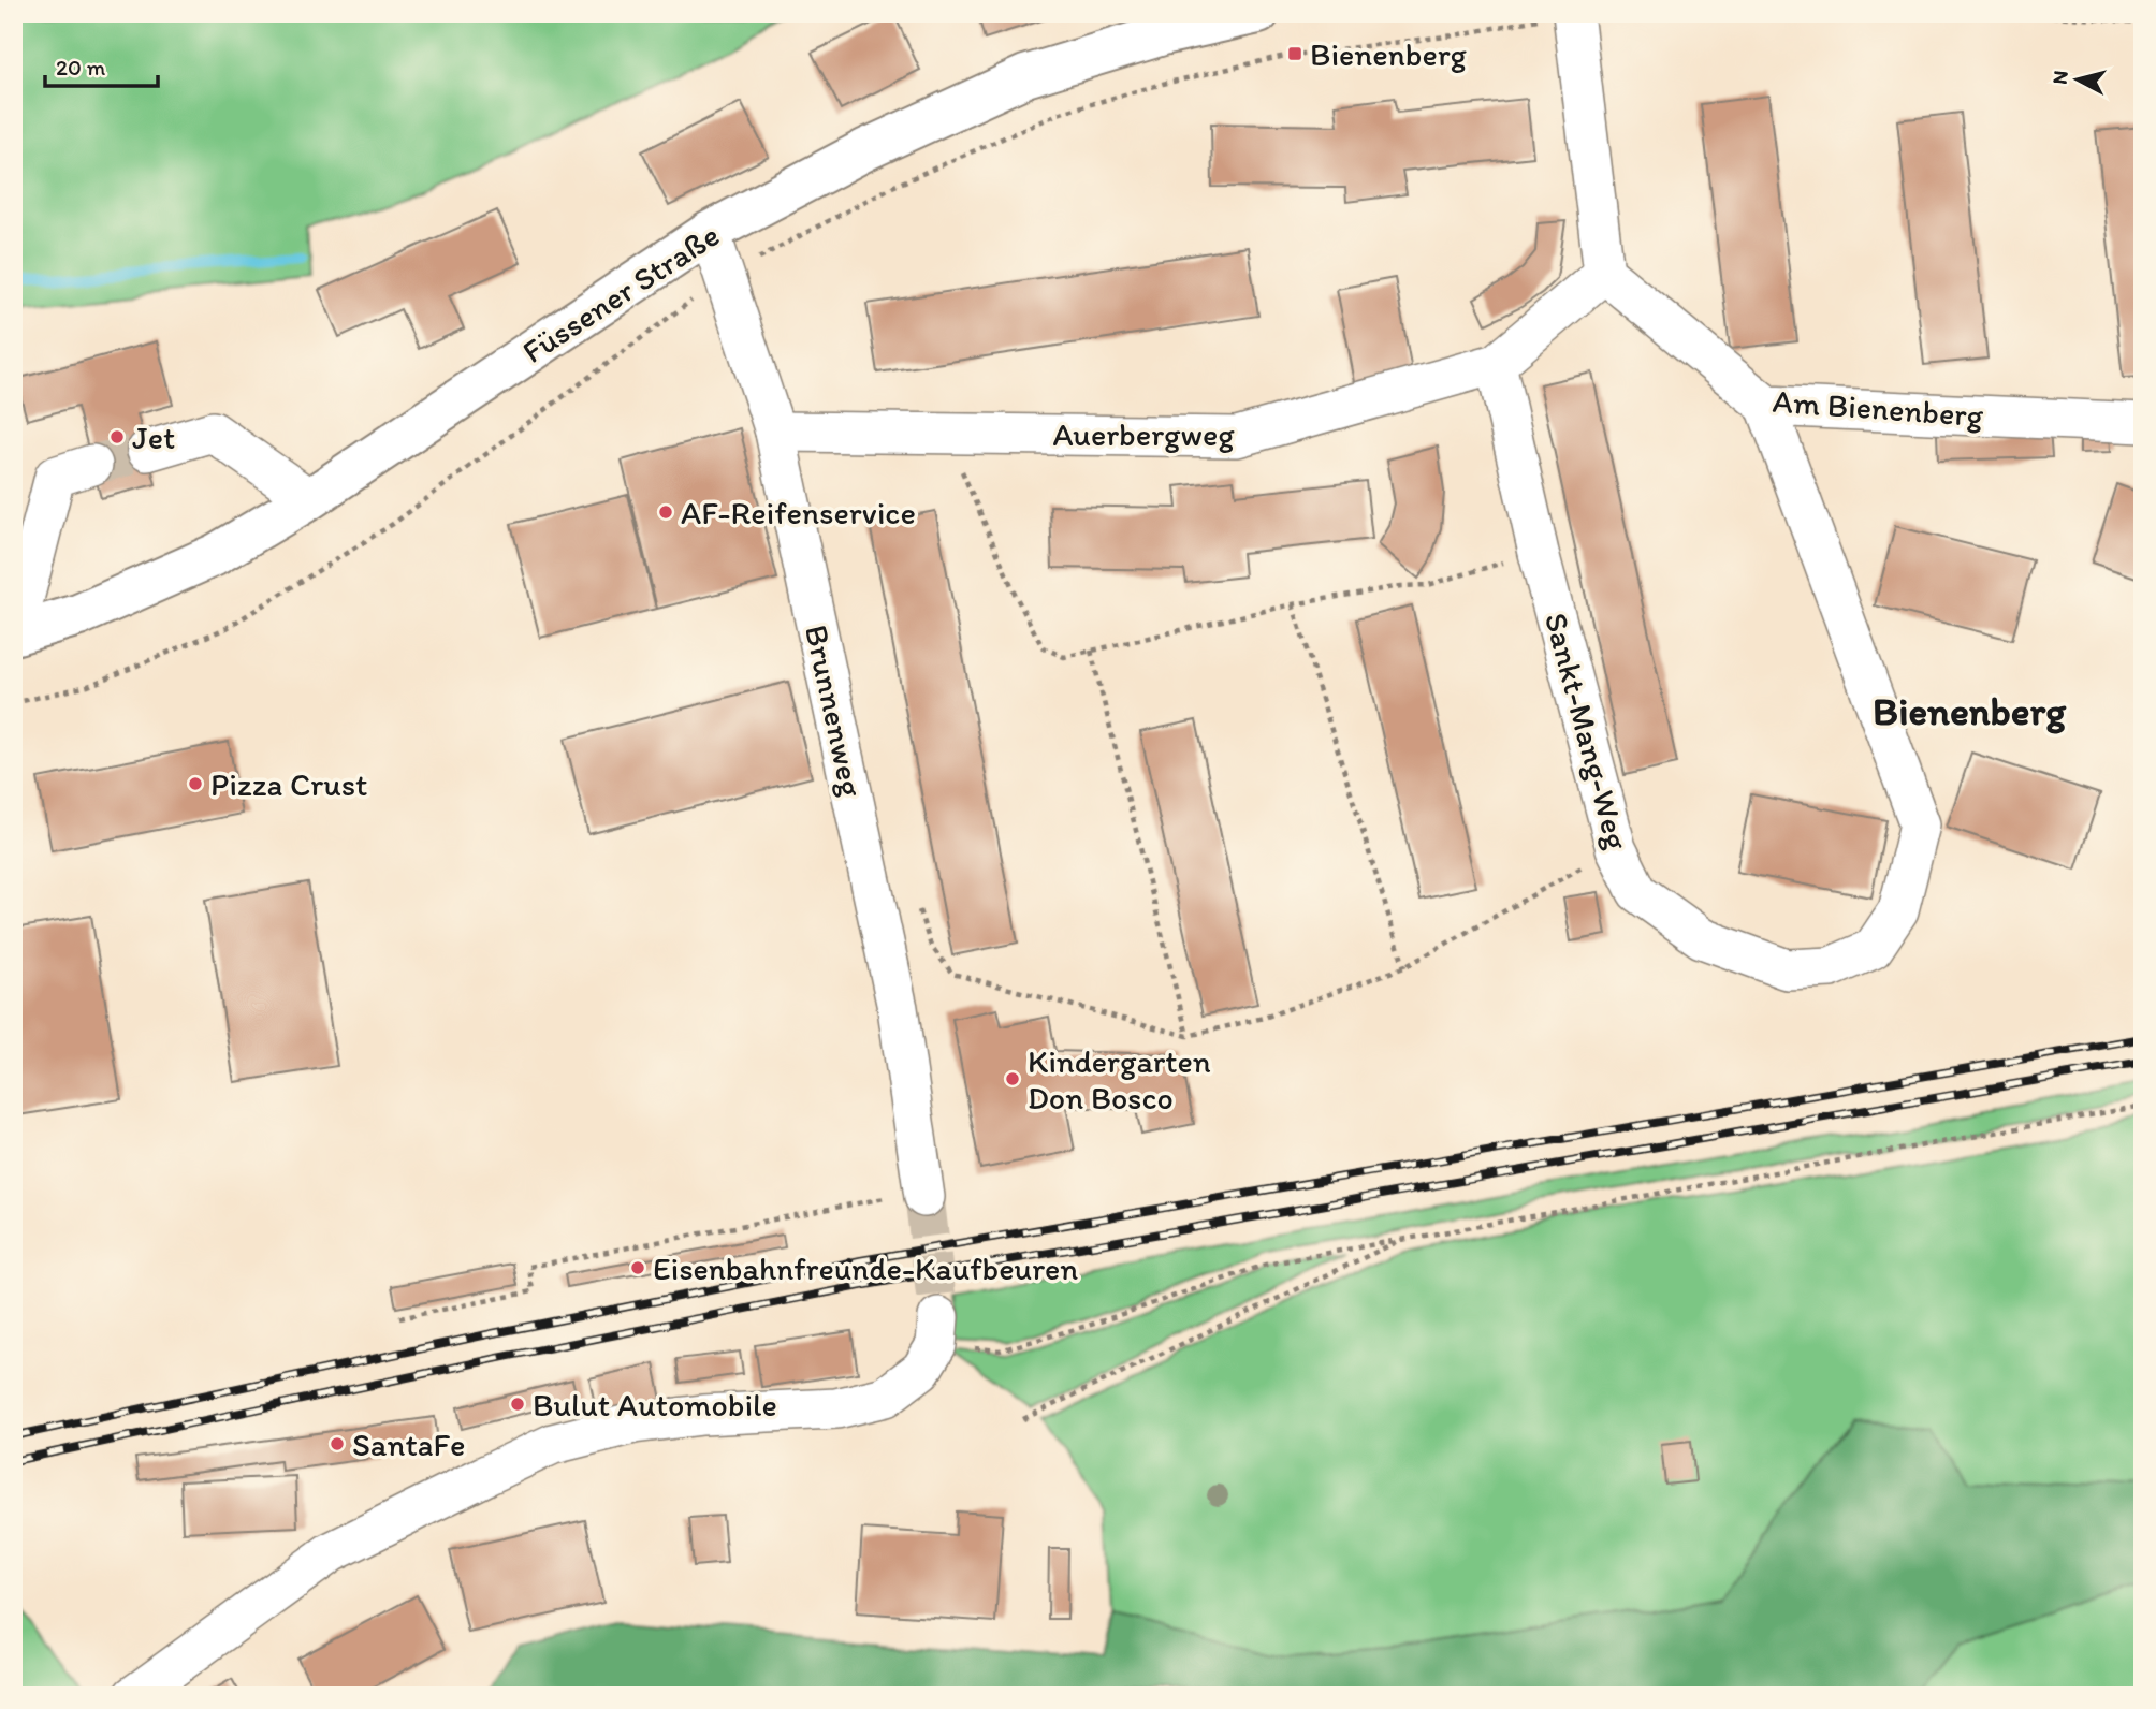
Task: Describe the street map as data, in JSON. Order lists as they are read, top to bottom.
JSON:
{
  "streets": {
    "main road": ["Füssener Straße"],
    "street": [
      "Am Bienenberg",
      "Auerbergweg",
      "Brunnenweg",
      "Sankt-Mang-Weg"
    ]
  },
  "crossings": [
    ["Füssener Straße", "Brunnenweg"],
    ["Am Bienenberg", "Auerbergweg"],
    ["Am Bienenberg", "Sankt-Mang-Weg"],
    ["Auerbergweg", "Brunnenweg"],
    ["Auerbergweg", "Sankt-Mang-Weg"]
  ],
  "districts": ["Bienenberg"],
  "places": {
    "transit": ["Bienenberg"],
    "other": [
      "Jet",
      "AF-Reifenservice",
      "Pizza Crust",
      "Kindergarten Don Bosco",
      "Eisenbahnfreunde-Kaufbeuren",
      "Bulut Automobile",
      "SantaFe"
    ]
  },
  "scale_bar": "20 m",
  "north": "left"
}
